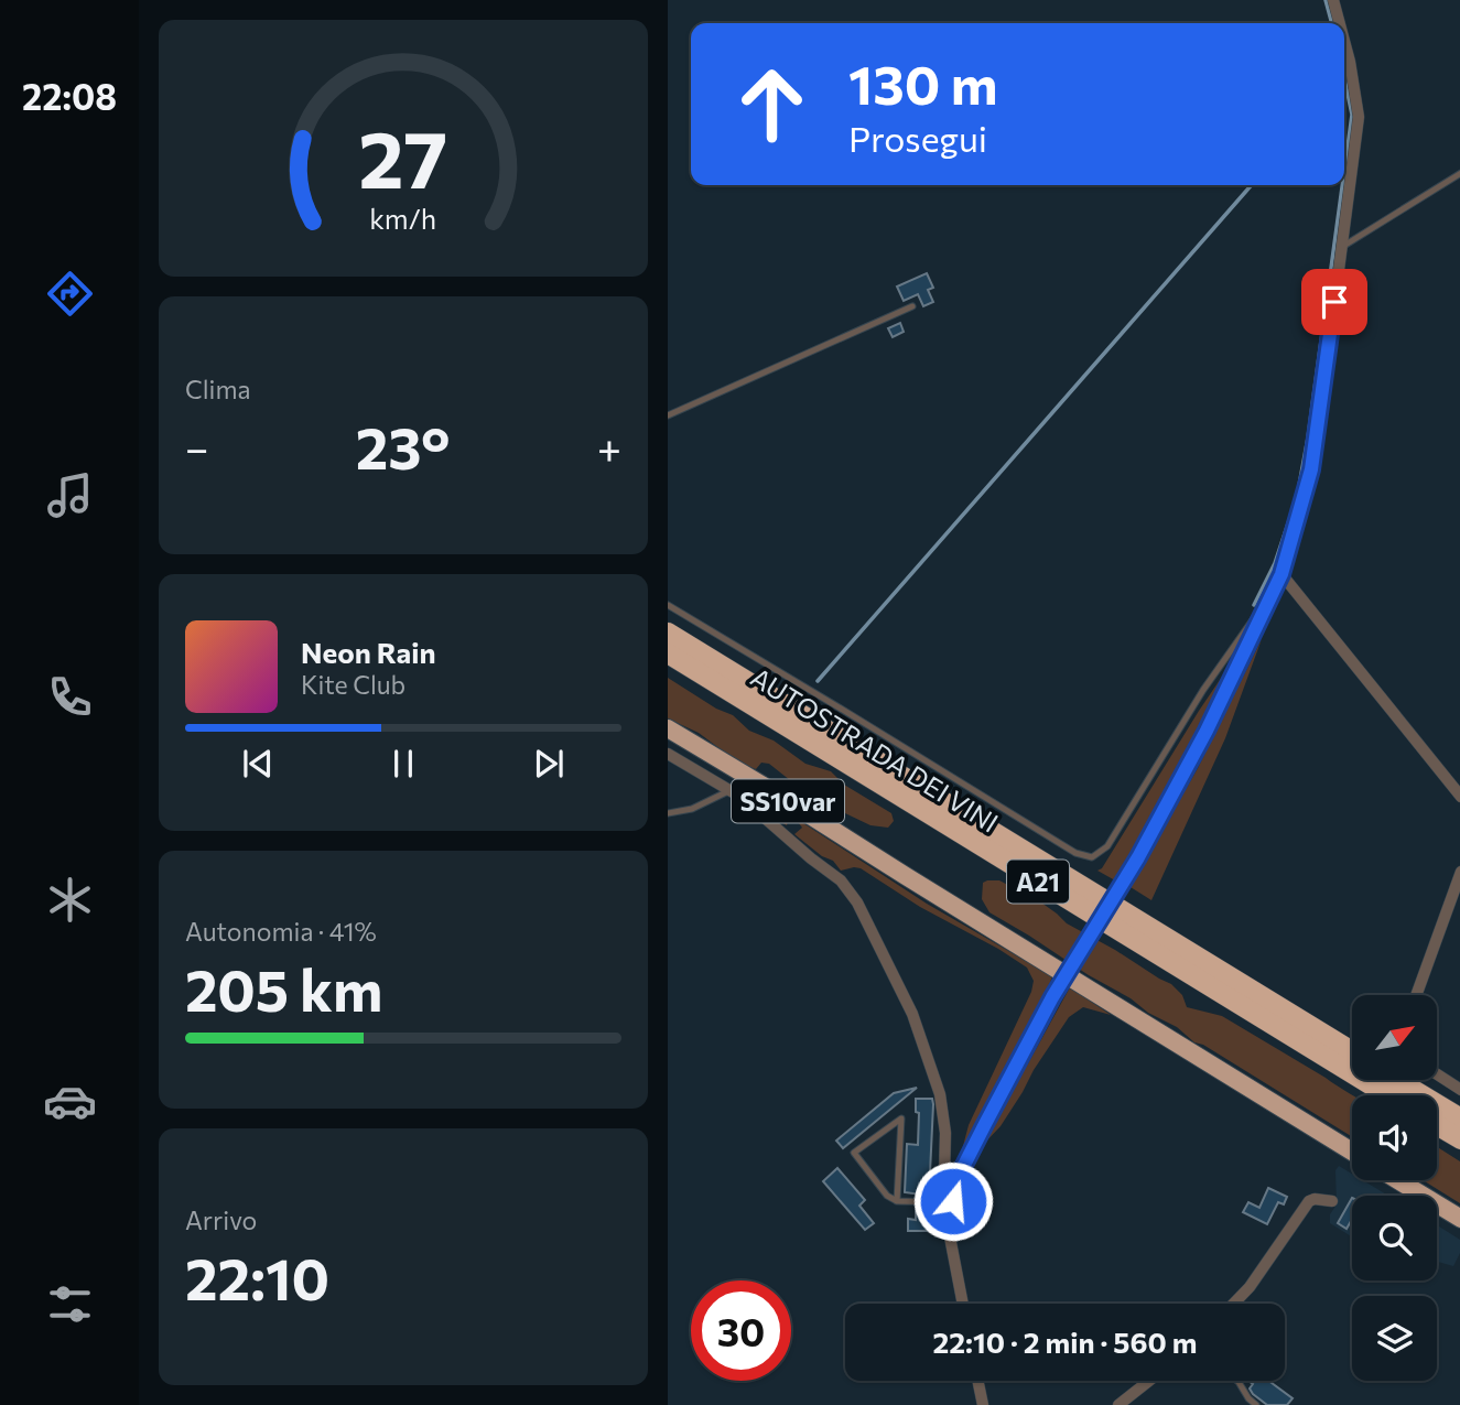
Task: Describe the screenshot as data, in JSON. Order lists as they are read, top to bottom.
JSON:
{
  "streets": {
    "highway": ["AUTOSTRADA DEI VINI", "SS10var", "A21"]
  },
  "north": "top right",
  "page": {
    "tabs": "22:08",
    "turn": ["130 m", "Prosegui"],
    "tile": [
      "Clima",
      ["Autonomia · 41%", "205 km"],
      ["Arrivo", "22:10"]
    ],
    "heat": ["−", "23°", "+"],
    "song": ["Neon Rain", "Kite Club"],
    "limit": "30",
    "trip": "22:10 · 2 min · 560 m",
    "gauge": ["27", "km/h"]
  }
}
